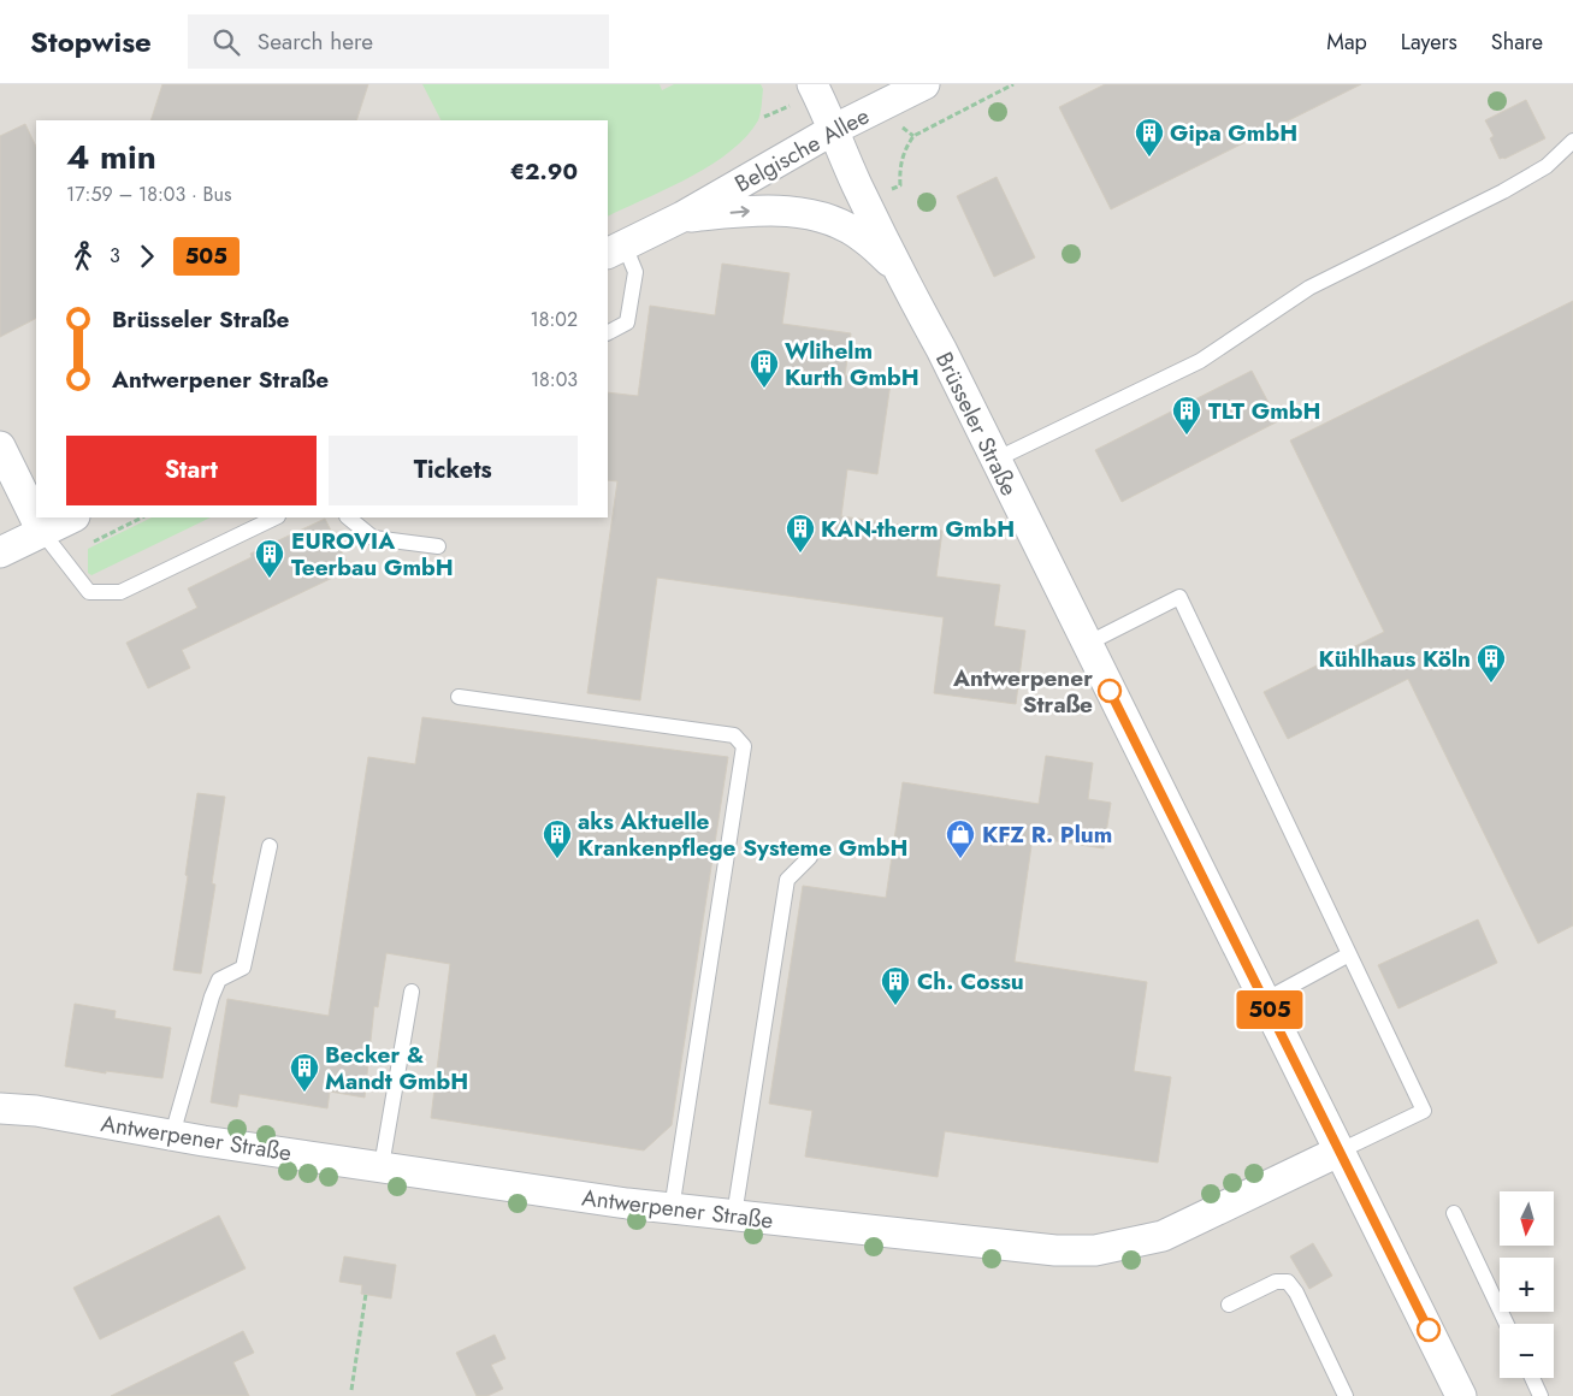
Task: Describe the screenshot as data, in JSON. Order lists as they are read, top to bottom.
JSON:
{
  "streets": {
    "street": ["Belgische Allee", "Brüsseler Straße", "Antwerpener Straße"]
  },
  "crossings": [
    ["Belgische Allee", "Brüsseler Straße"],
    ["Brüsseler Straße", "Antwerpener Straße"]
  ],
  "one_way": ["Belgische Allee"],
  "places": {
    "building": [
      "Gipa GmbH",
      "Wlihelm Kurth GmbH",
      "TLT GmbH",
      "KAN-therm GmbH",
      "EUROVIA Teerbau GmbH",
      "Kühlhaus Köln",
      "aks Aktuelle Krankenpflege Systeme GmbH",
      "Ch. Cossu",
      "Becker & Mandt GmbH"
    ],
    "other": ["Antwerpener Straße"],
    "shop": ["KFZ R. Plum"]
  },
  "lines": ["bus line 505"],
  "north": "bottom",
  "page": {
    "header": "Stopwise",
    "search": "Search here",
    "nav": ["Map", "Layers", "Share"],
    "on_map": "505",
    "heading": ["4 min", "17:59 – 18:03 · Bus", "€2.90"],
    "legs": ["3", "505"],
    "list": [
      {
        "name": "Brüsseler Straße",
        "value": "18:02"
      },
      {
        "name": "Antwerpener Straße",
        "value": "18:03"
      }
    ],
    "buttons": ["Start", "Tickets"],
    "map_buttons": ["+", "−"]
  }
}
